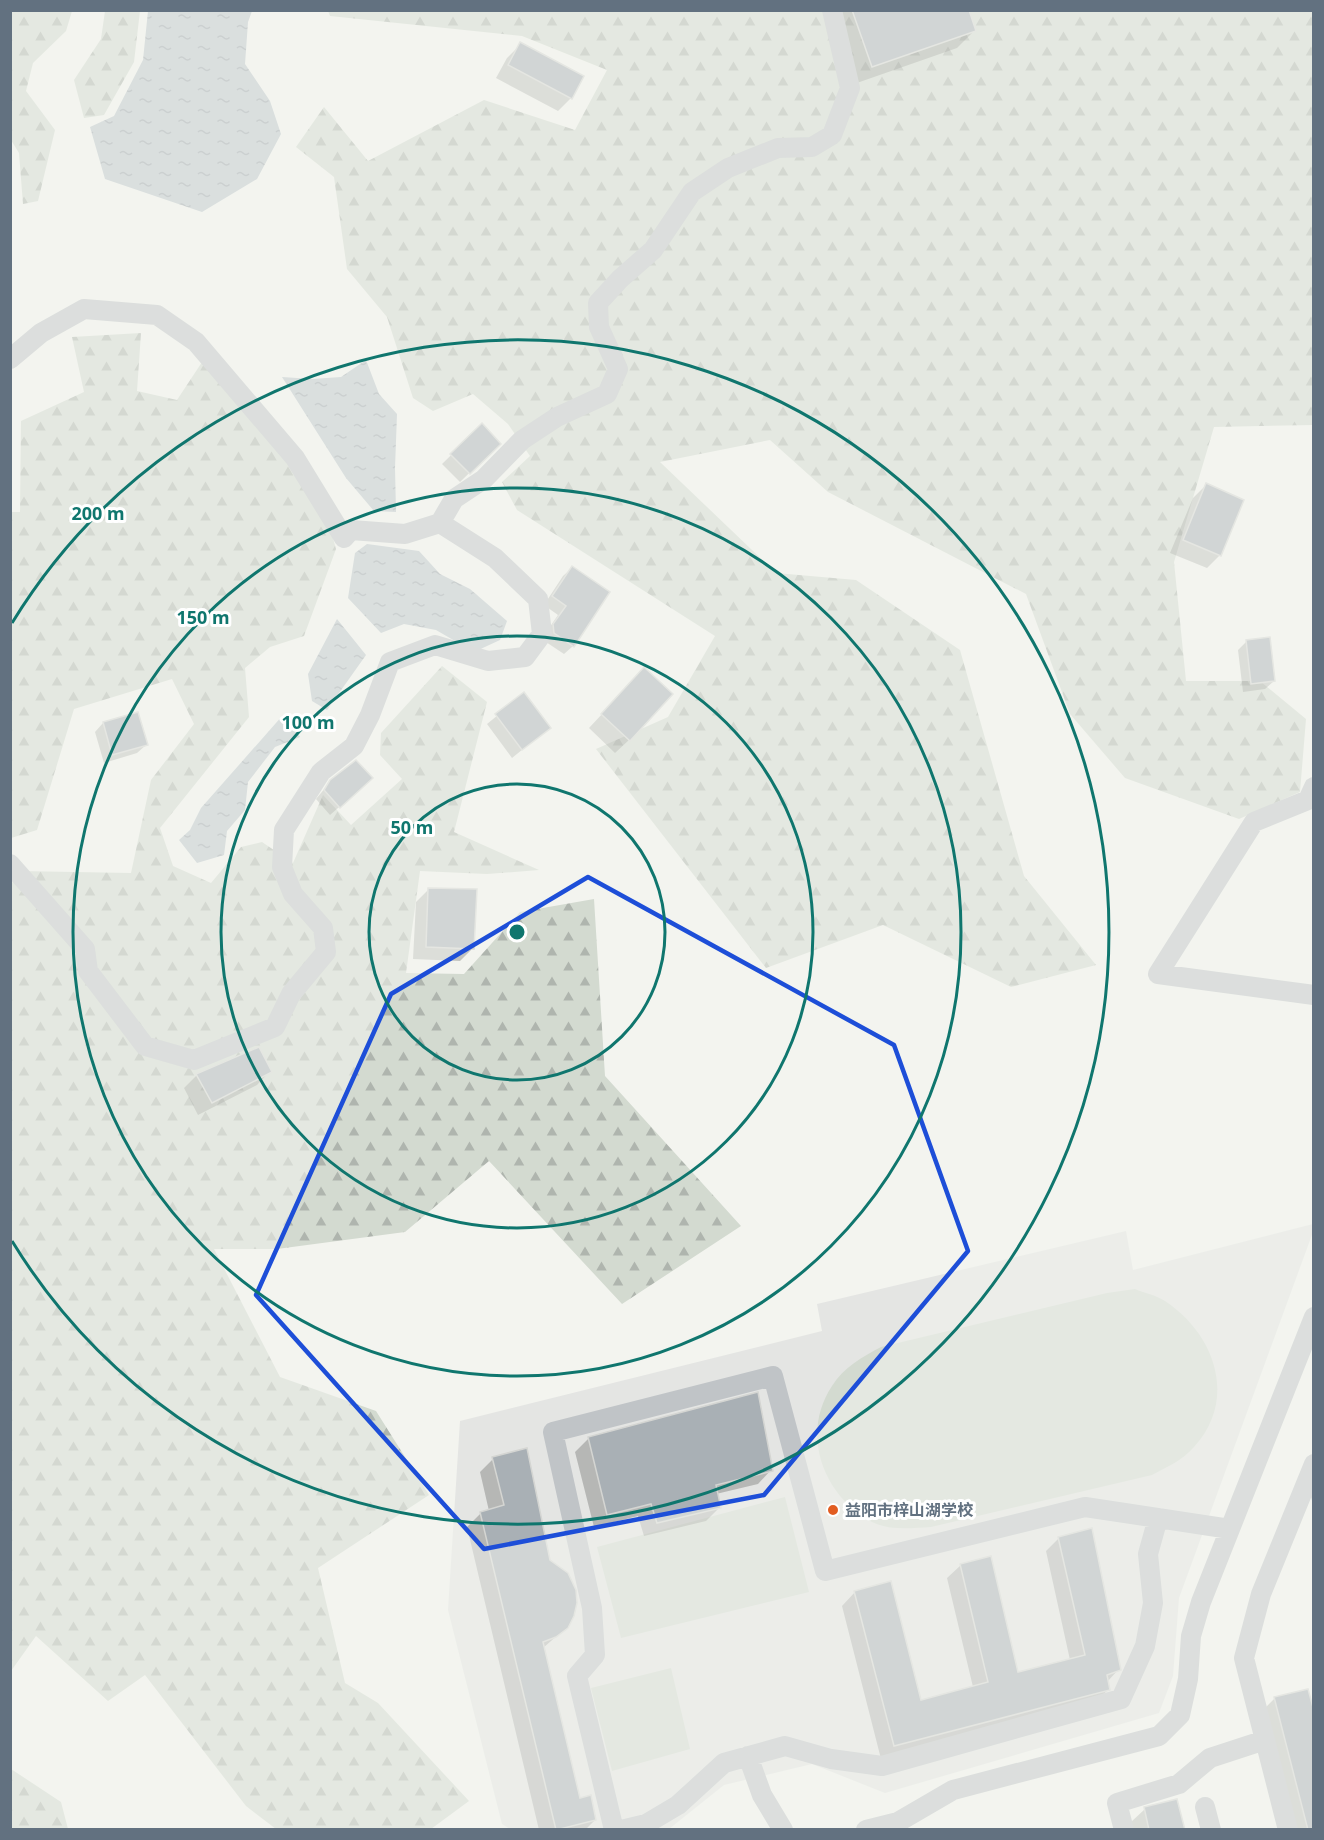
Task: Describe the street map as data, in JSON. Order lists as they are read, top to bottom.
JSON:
{
  "places": ["益阳市梓山湖学校"],
  "rings": [
    "200 m",
    "150 m",
    "100 m",
    "50 m"
  ]
}
